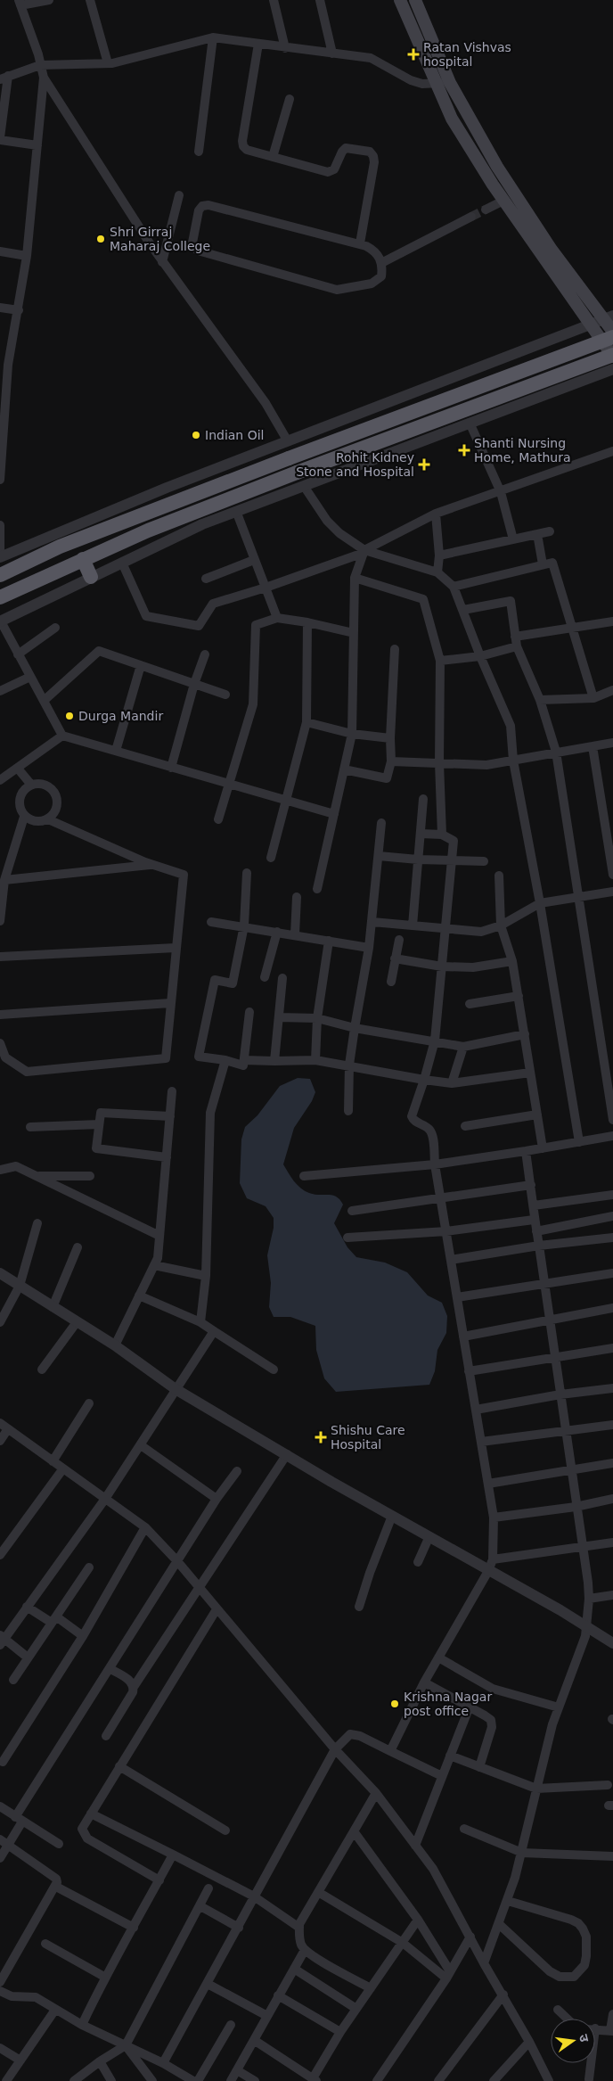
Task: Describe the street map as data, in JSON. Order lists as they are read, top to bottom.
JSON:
{
  "places": {
    "health": [
      "Ratan Vishvas hospital",
      "Shanti Nursing Home, Mathura",
      "Rohit Kidney Stone and Hospital",
      "Shishu Care Hospital"
    ],
    "other": [
      "Shri Girraj Maharaj College",
      "Indian Oil",
      "Durga Mandir",
      "Krishna Nagar post office"
    ]
  },
  "north": "right"
}
